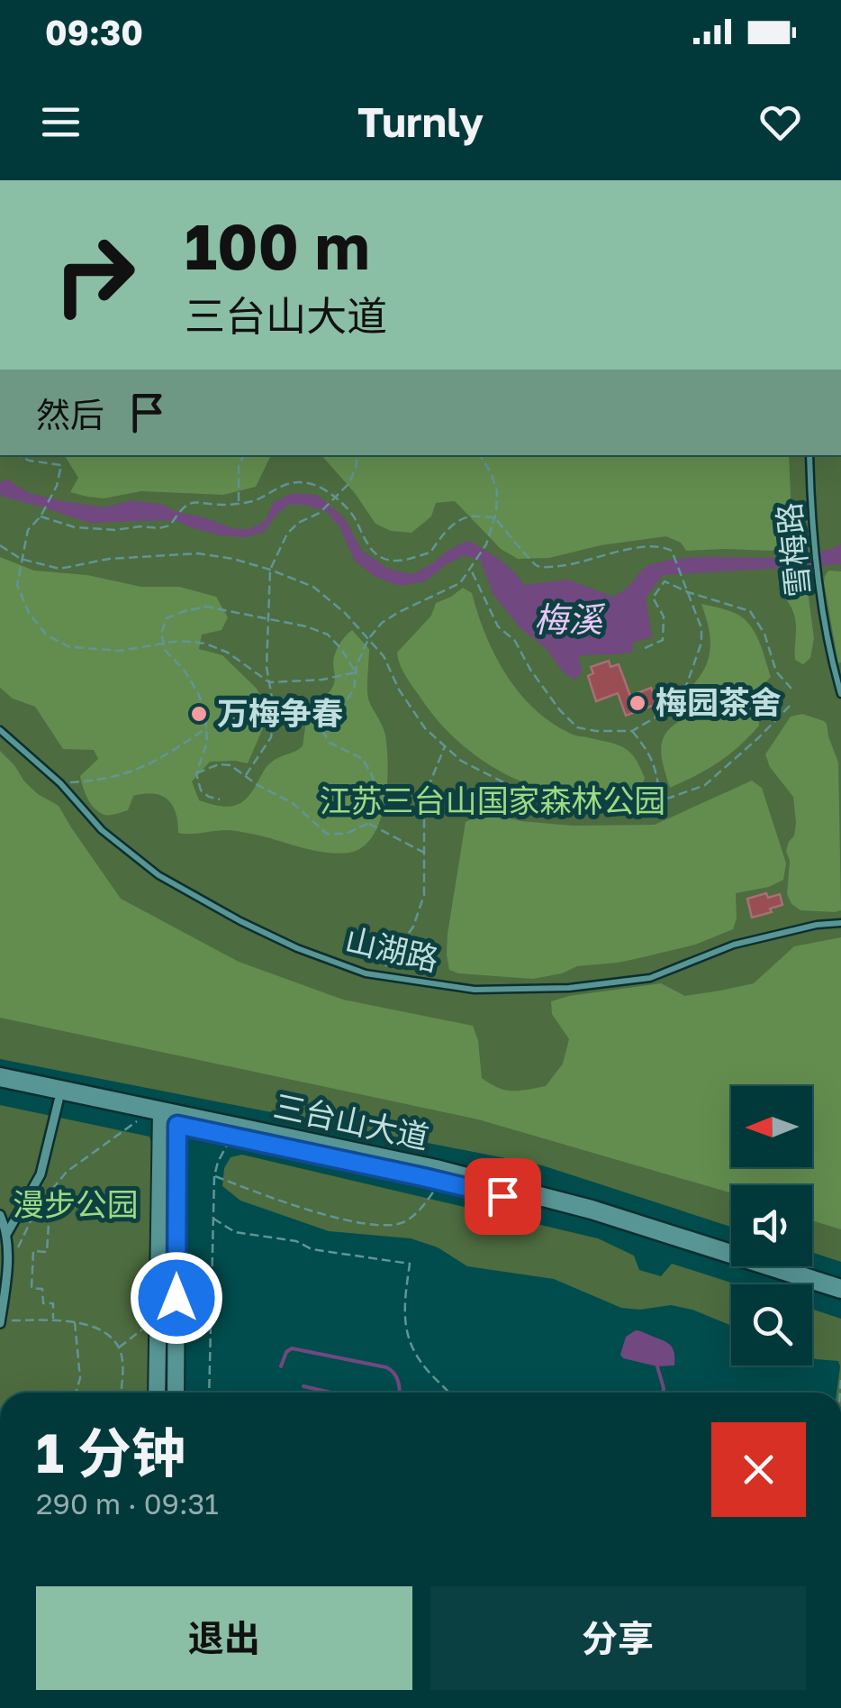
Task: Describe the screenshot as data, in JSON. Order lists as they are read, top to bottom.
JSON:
{
  "streets": {
    "main road": ["三台山大道"],
    "lane": ["雪梅路", "山湖路"]
  },
  "water": ["梅溪"],
  "parks": ["江苏三台山国家森林公园", "漫步公园"],
  "places": ["梅园茶舍", "万梅争春"],
  "north": "left",
  "page": {
    "status": "09:30",
    "header": "Turnly",
    "turn": ["100 m", "三台山大道"],
    "then": "然后",
    "heading": ["1 分钟", "290 m · 09:31"],
    "buttons": ["退出", "分享"]
  }
}
